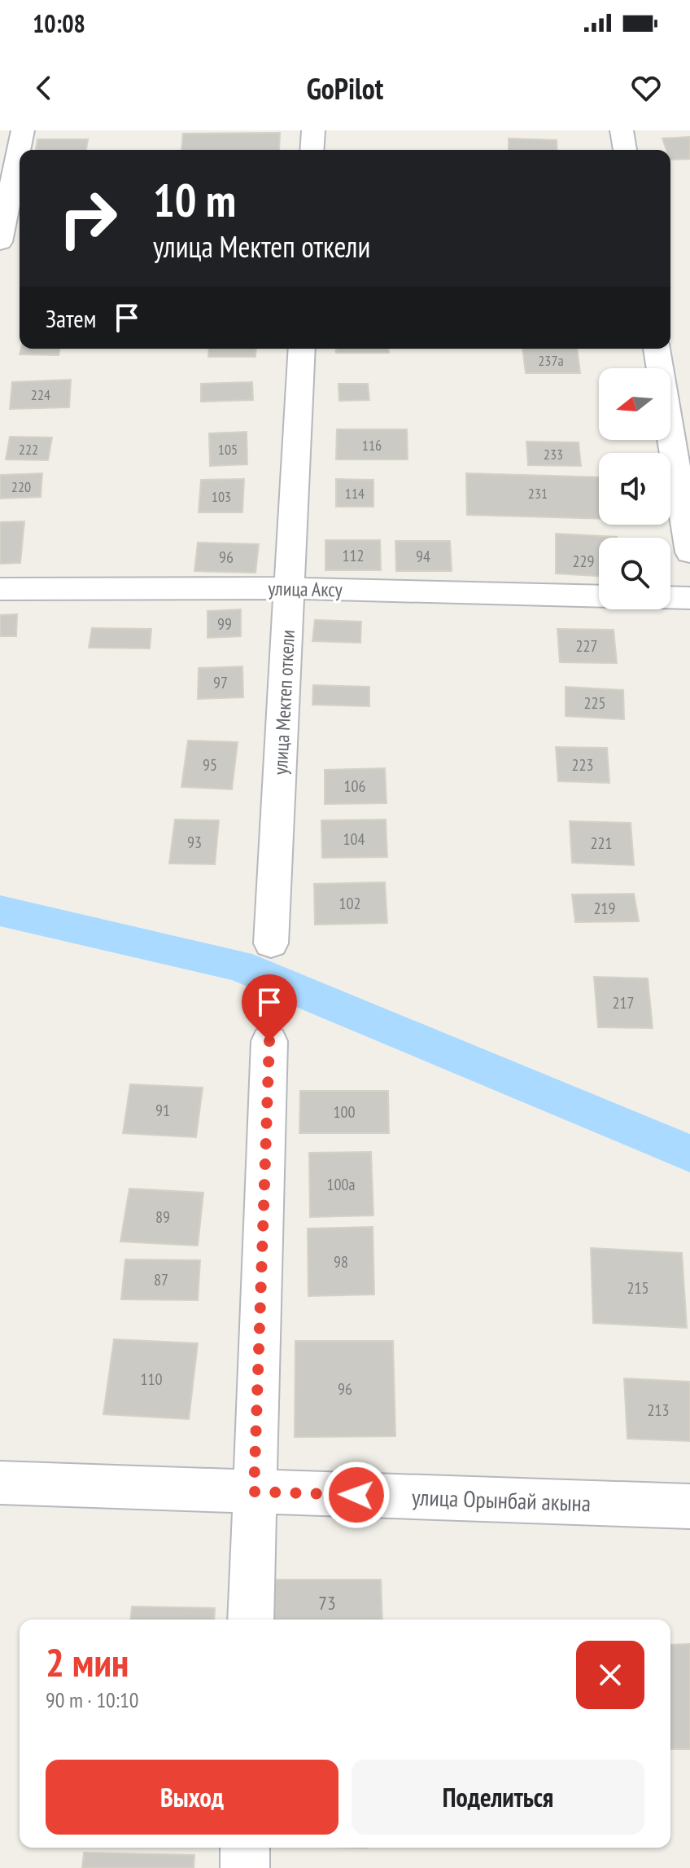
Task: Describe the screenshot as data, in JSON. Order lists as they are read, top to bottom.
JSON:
{
  "streets": {
    "street": ["улица Аксу", "улица Мектеп откели", "улица Орынбай акына"]
  },
  "crossings": [
    ["улица Аксу", "улица Мектеп откели"]
  ],
  "house_numbers": [
    "237а",
    "224",
    "116",
    "222",
    "105",
    "233",
    "220",
    "114",
    "231",
    "103",
    "112",
    "94",
    "96",
    "229",
    "99",
    "227",
    "97",
    "225",
    "95",
    "223",
    "106",
    "104",
    "93",
    "221",
    "102",
    "219",
    "217",
    "91",
    "100",
    "100а",
    "89",
    "98",
    "87",
    "215",
    "110",
    "96",
    "213",
    "73"
  ],
  "north": "left",
  "page": {
    "status": "10:08",
    "header": "GoPilot",
    "turn": ["10 m", "улица Мектеп откели"],
    "then": "Затем",
    "heading": ["2 мин", "90 m · 10:10"],
    "buttons": ["Выход", "Поделиться"]
  }
}
